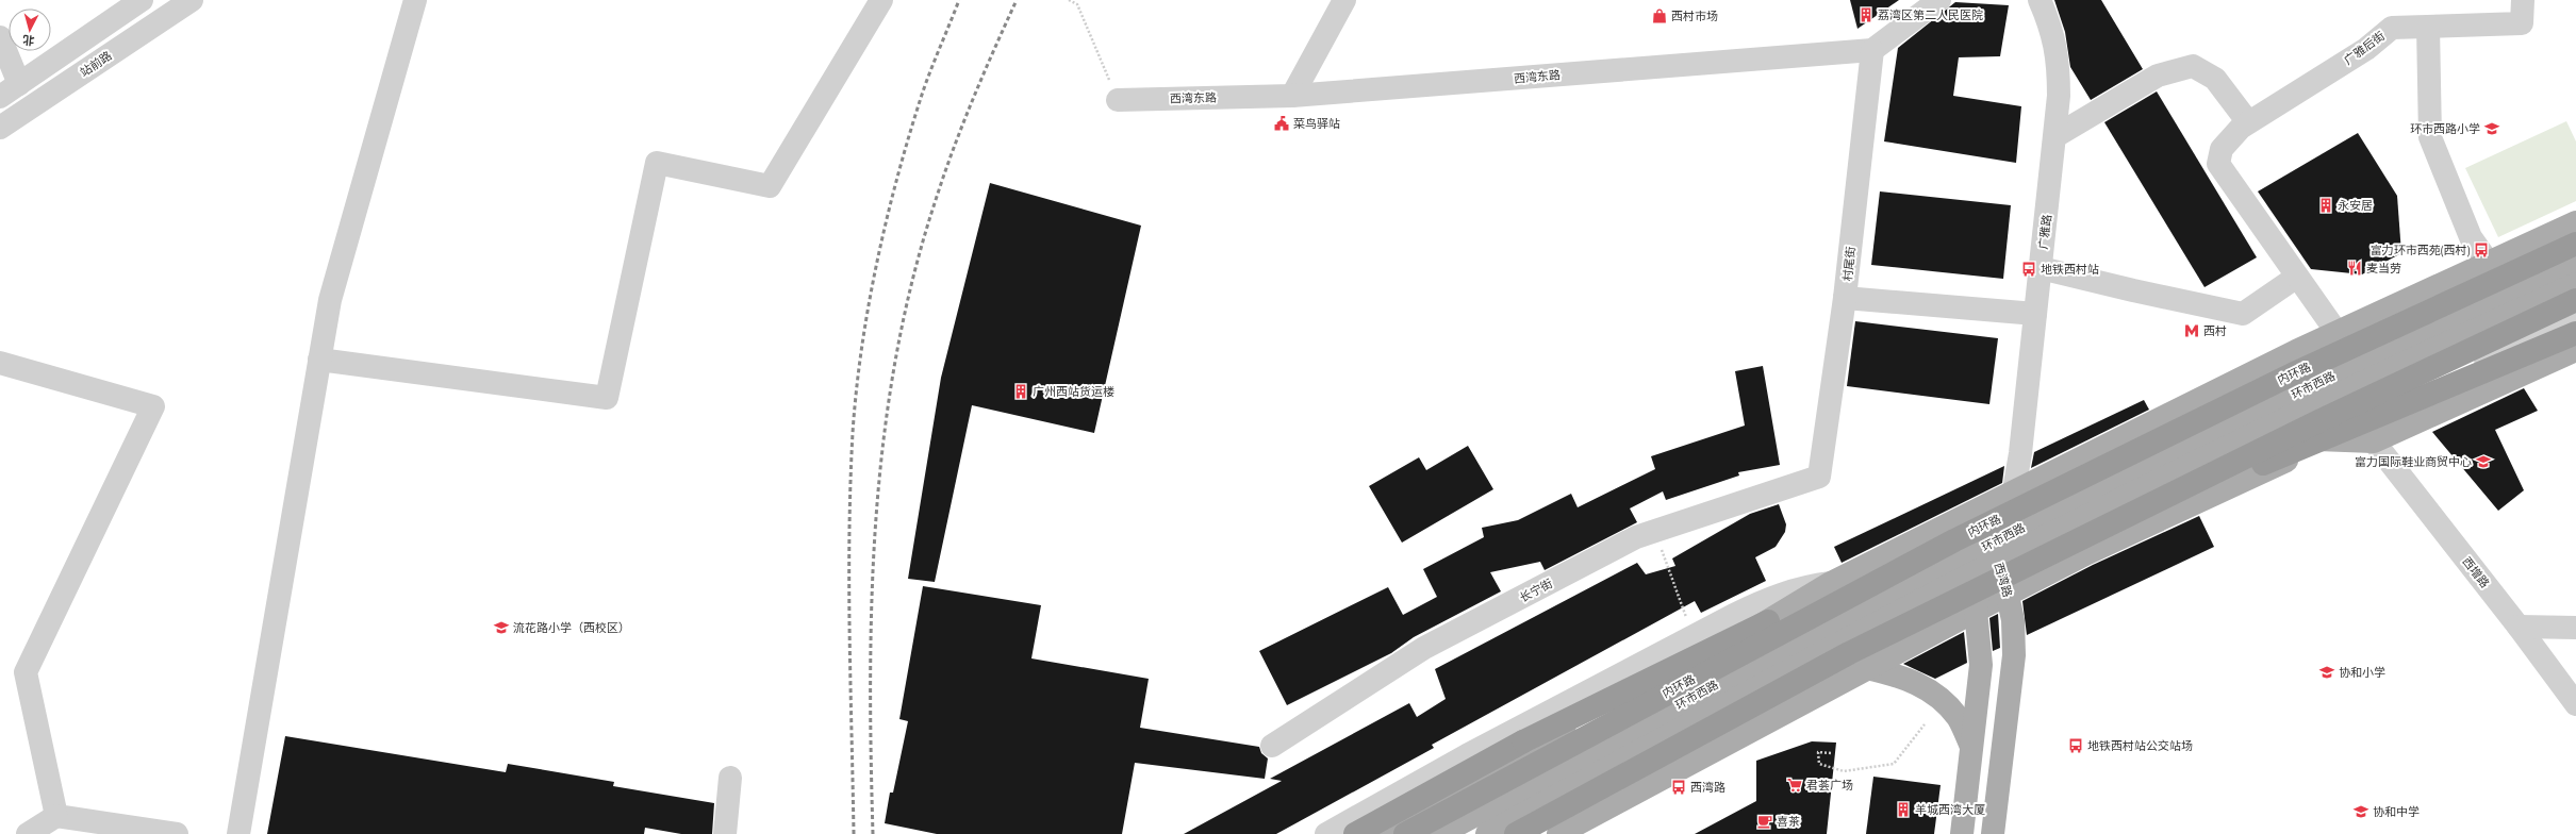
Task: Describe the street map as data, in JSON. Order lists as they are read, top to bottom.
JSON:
{
  "streets": {
    "highway": ["内环路"],
    "main road": ["环市西路", "西湾路"],
    "street": [
      "广雅后街",
      "站前路",
      "西湾东路",
      "广雅路",
      "村尾街",
      "西增路",
      "长宁街"
    ]
  },
  "crossings": [
    ["西湾东路", "村尾街"],
    ["村尾街", "长宁街"],
    ["环市西路", "西湾路"]
  ],
  "places": {
    "building": [
      "荔湾区第二人民医院",
      "永安居",
      "广州西站货运楼",
      "羊城西湾大厦"
    ],
    "shop": ["西村市场"],
    "public building": ["菜鸟驿站"],
    "school or university": [
      "环市西路小学",
      "富力国际鞋业商贸中心",
      "流花路小学（西校区）",
      "协和小学",
      "协和中学"
    ],
    "bus stop": [
      "富力环市西苑(西村)",
      "地铁西村站",
      "地铁西村站公交站场",
      "西湾路"
    ],
    "restaurant": ["麦当劳"],
    "metro station": ["西村"],
    "supermarket": ["君荟广场"],
    "cafe": ["喜茶"]
  },
  "north": "bottom"
}
